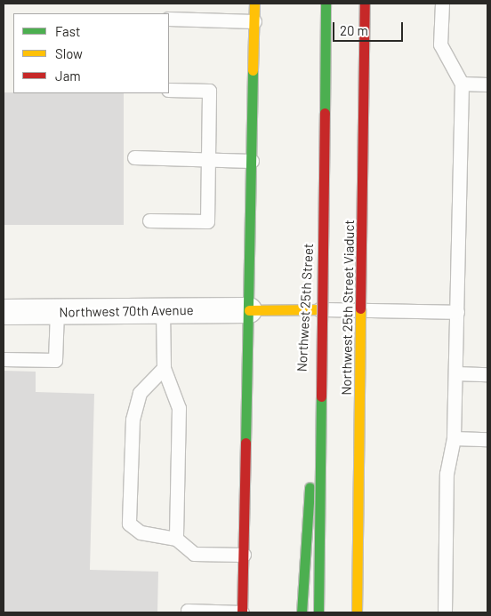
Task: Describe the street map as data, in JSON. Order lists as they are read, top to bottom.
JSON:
{
  "streets": {
    "street": ["Northwest 25th Street", "Northwest 25th Street Viaduct", "Northwest 70th Avenue"]
  },
  "legend": ["Fast", "Slow", "Jam"],
  "scale_bar": "20 m"
}
